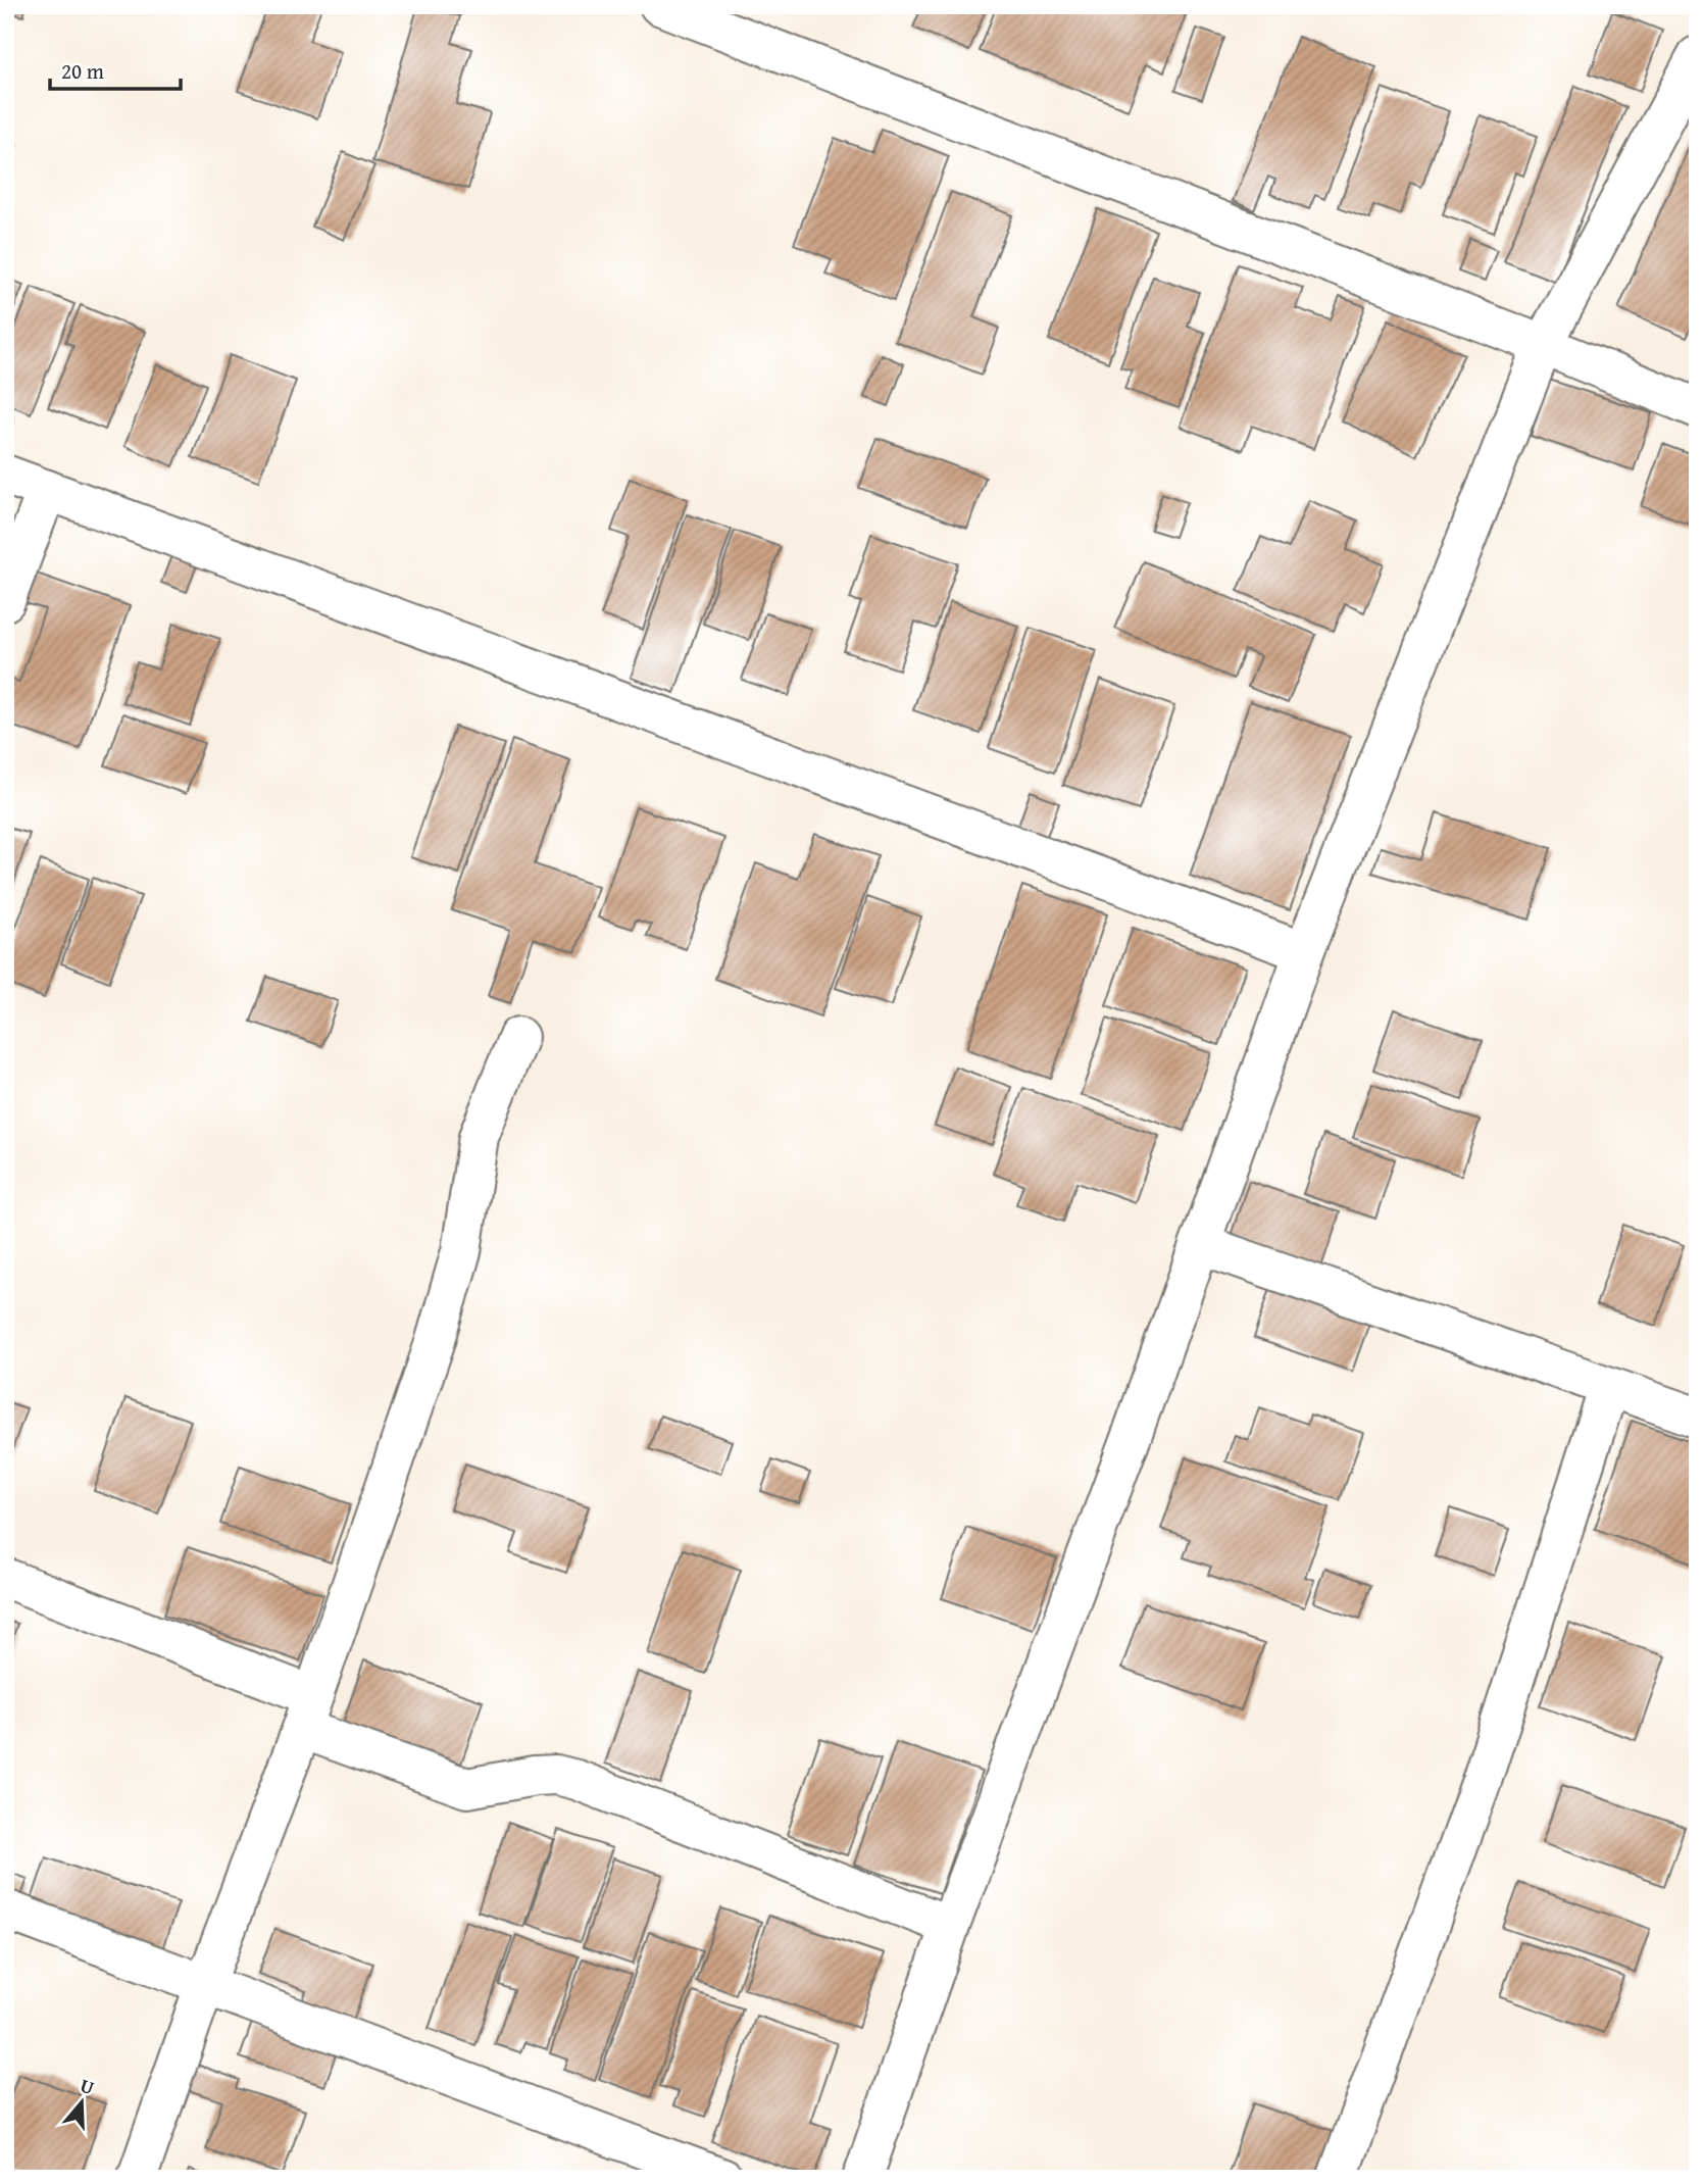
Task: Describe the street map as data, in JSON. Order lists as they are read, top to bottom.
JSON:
{
  "scale_bar": "20 m",
  "north": "top"
}
